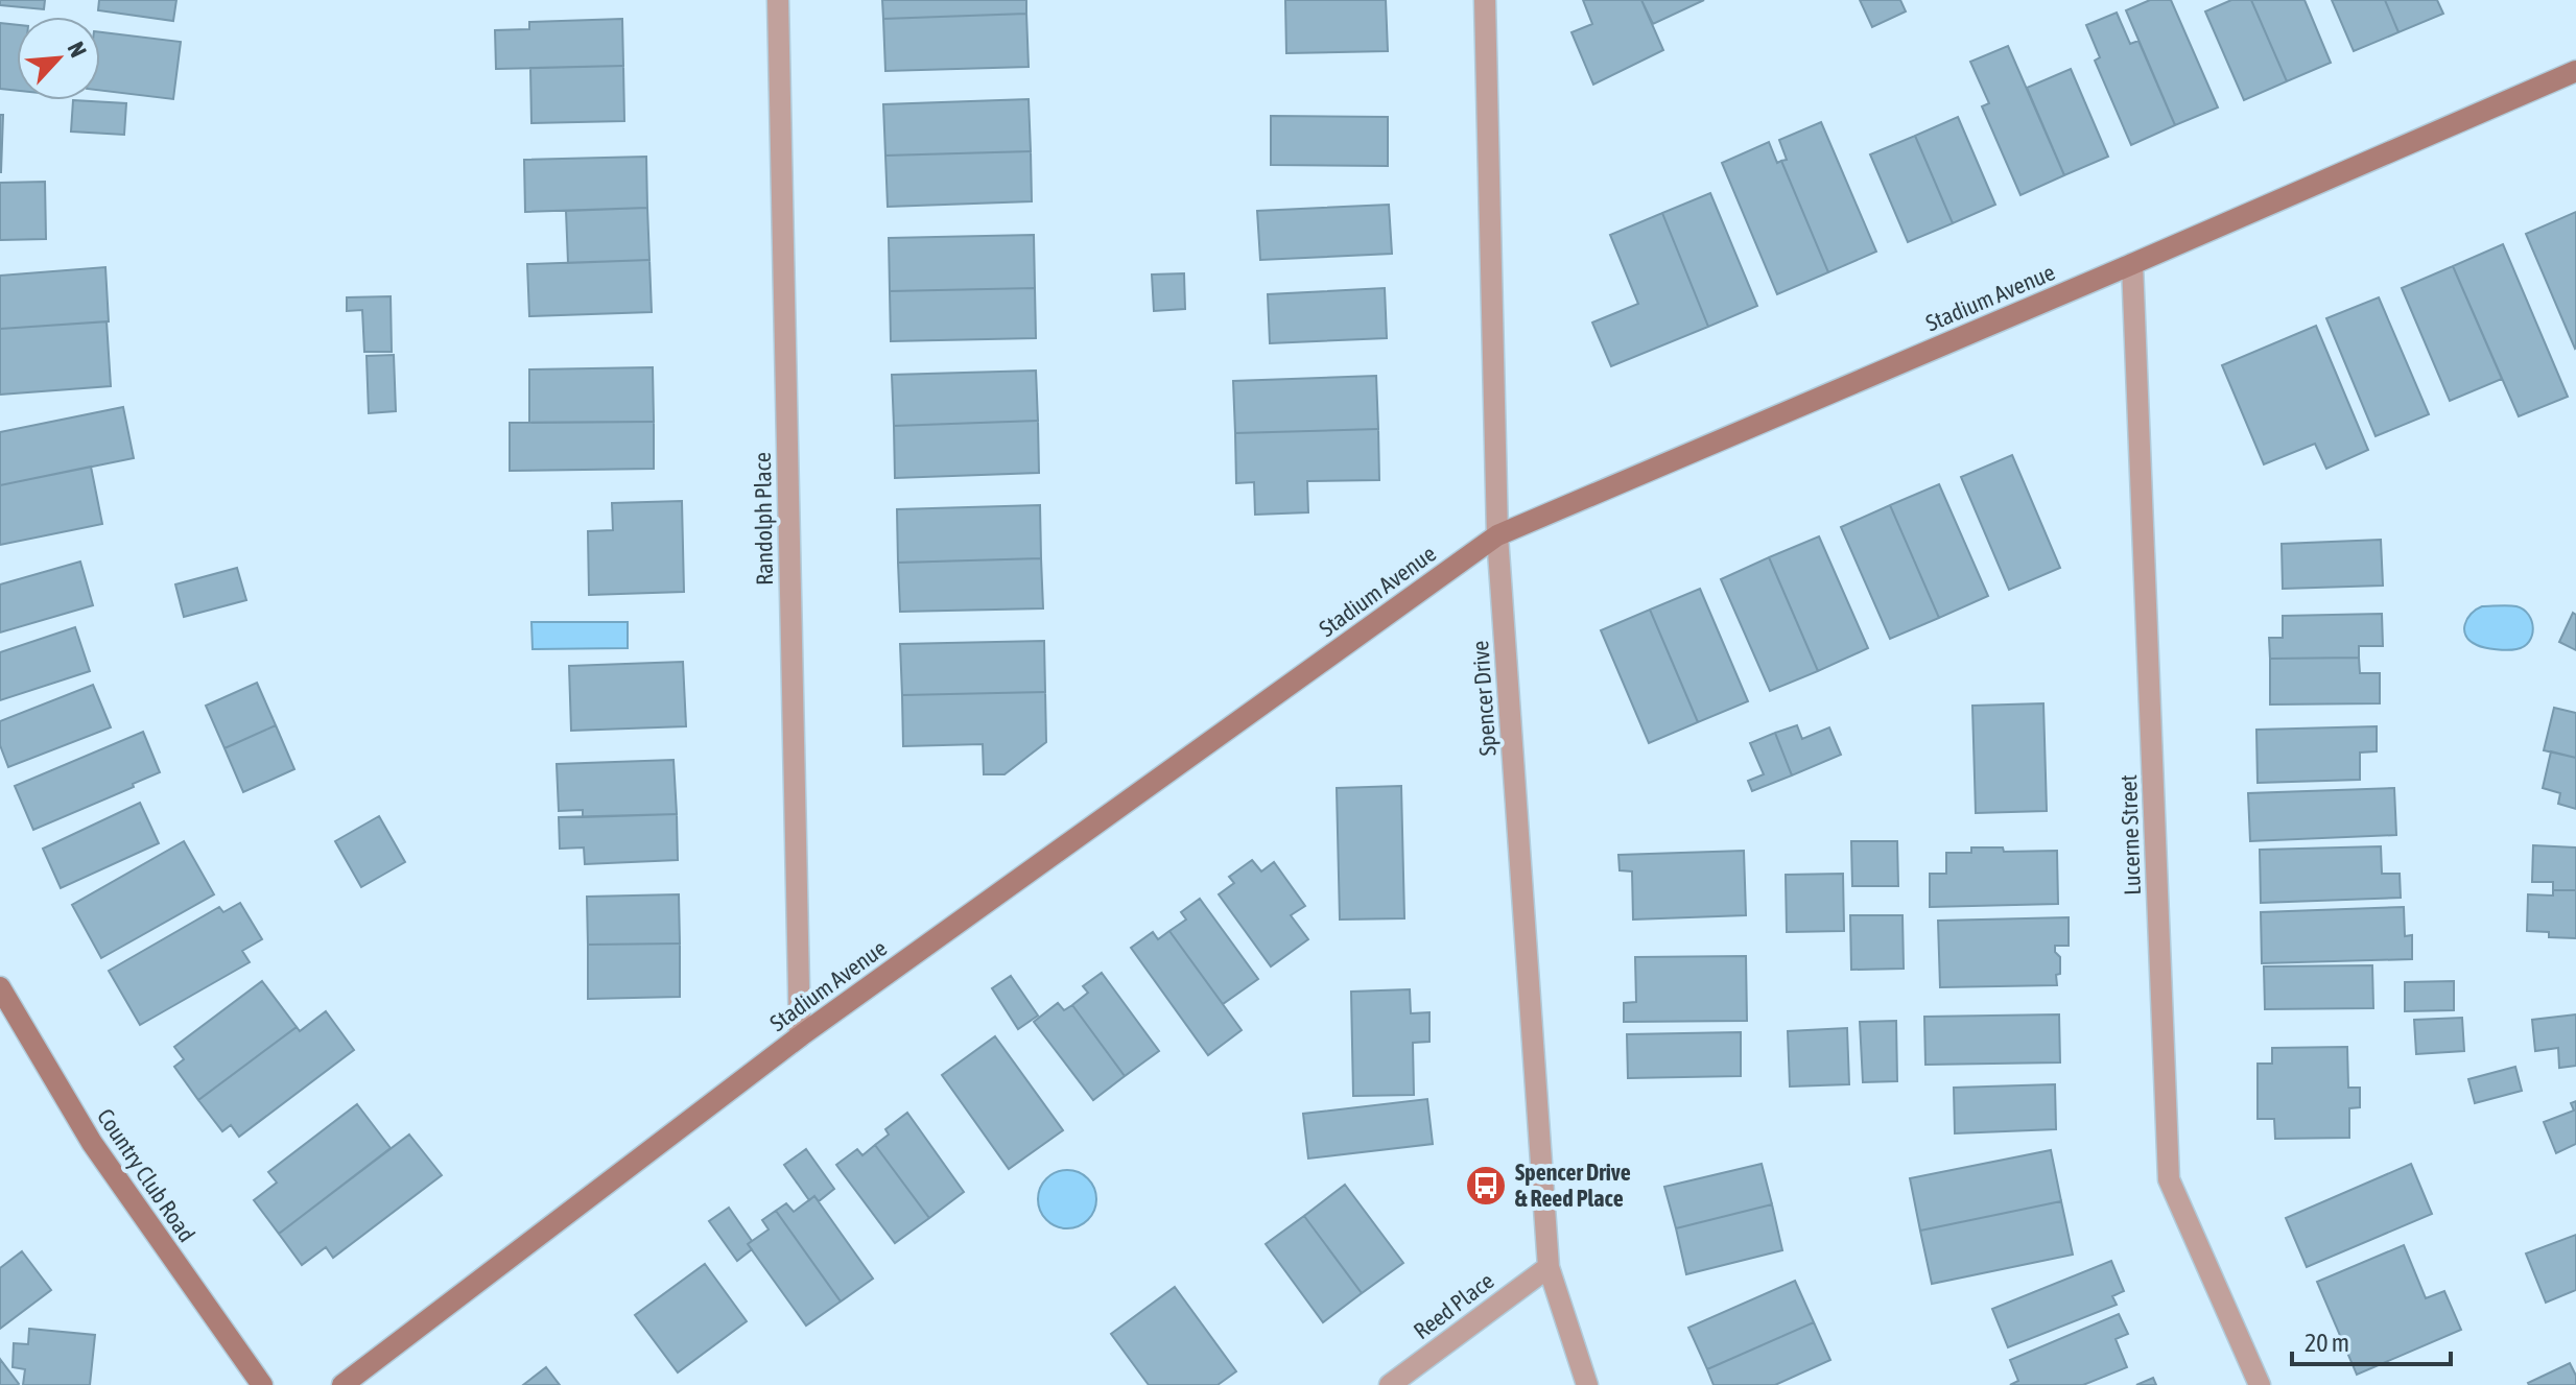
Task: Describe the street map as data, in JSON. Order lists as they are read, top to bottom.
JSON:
{
  "streets": {
    "street": [
      "Stadium Avenue",
      "Randolph Place",
      "Spencer Drive",
      "Lucerne Street",
      "Country Club Road",
      "Reed Place"
    ]
  },
  "crossings": [
    ["Stadium Avenue", "Randolph Place"],
    ["Stadium Avenue", "Spencer Drive"],
    ["Stadium Avenue", "Lucerne Street"],
    ["Spencer Drive", "Reed Place"]
  ],
  "places": {
    "bus stop": ["Spencer Drive & Reed Place"]
  },
  "scale_bar": "20 m",
  "north": "top right"
}
